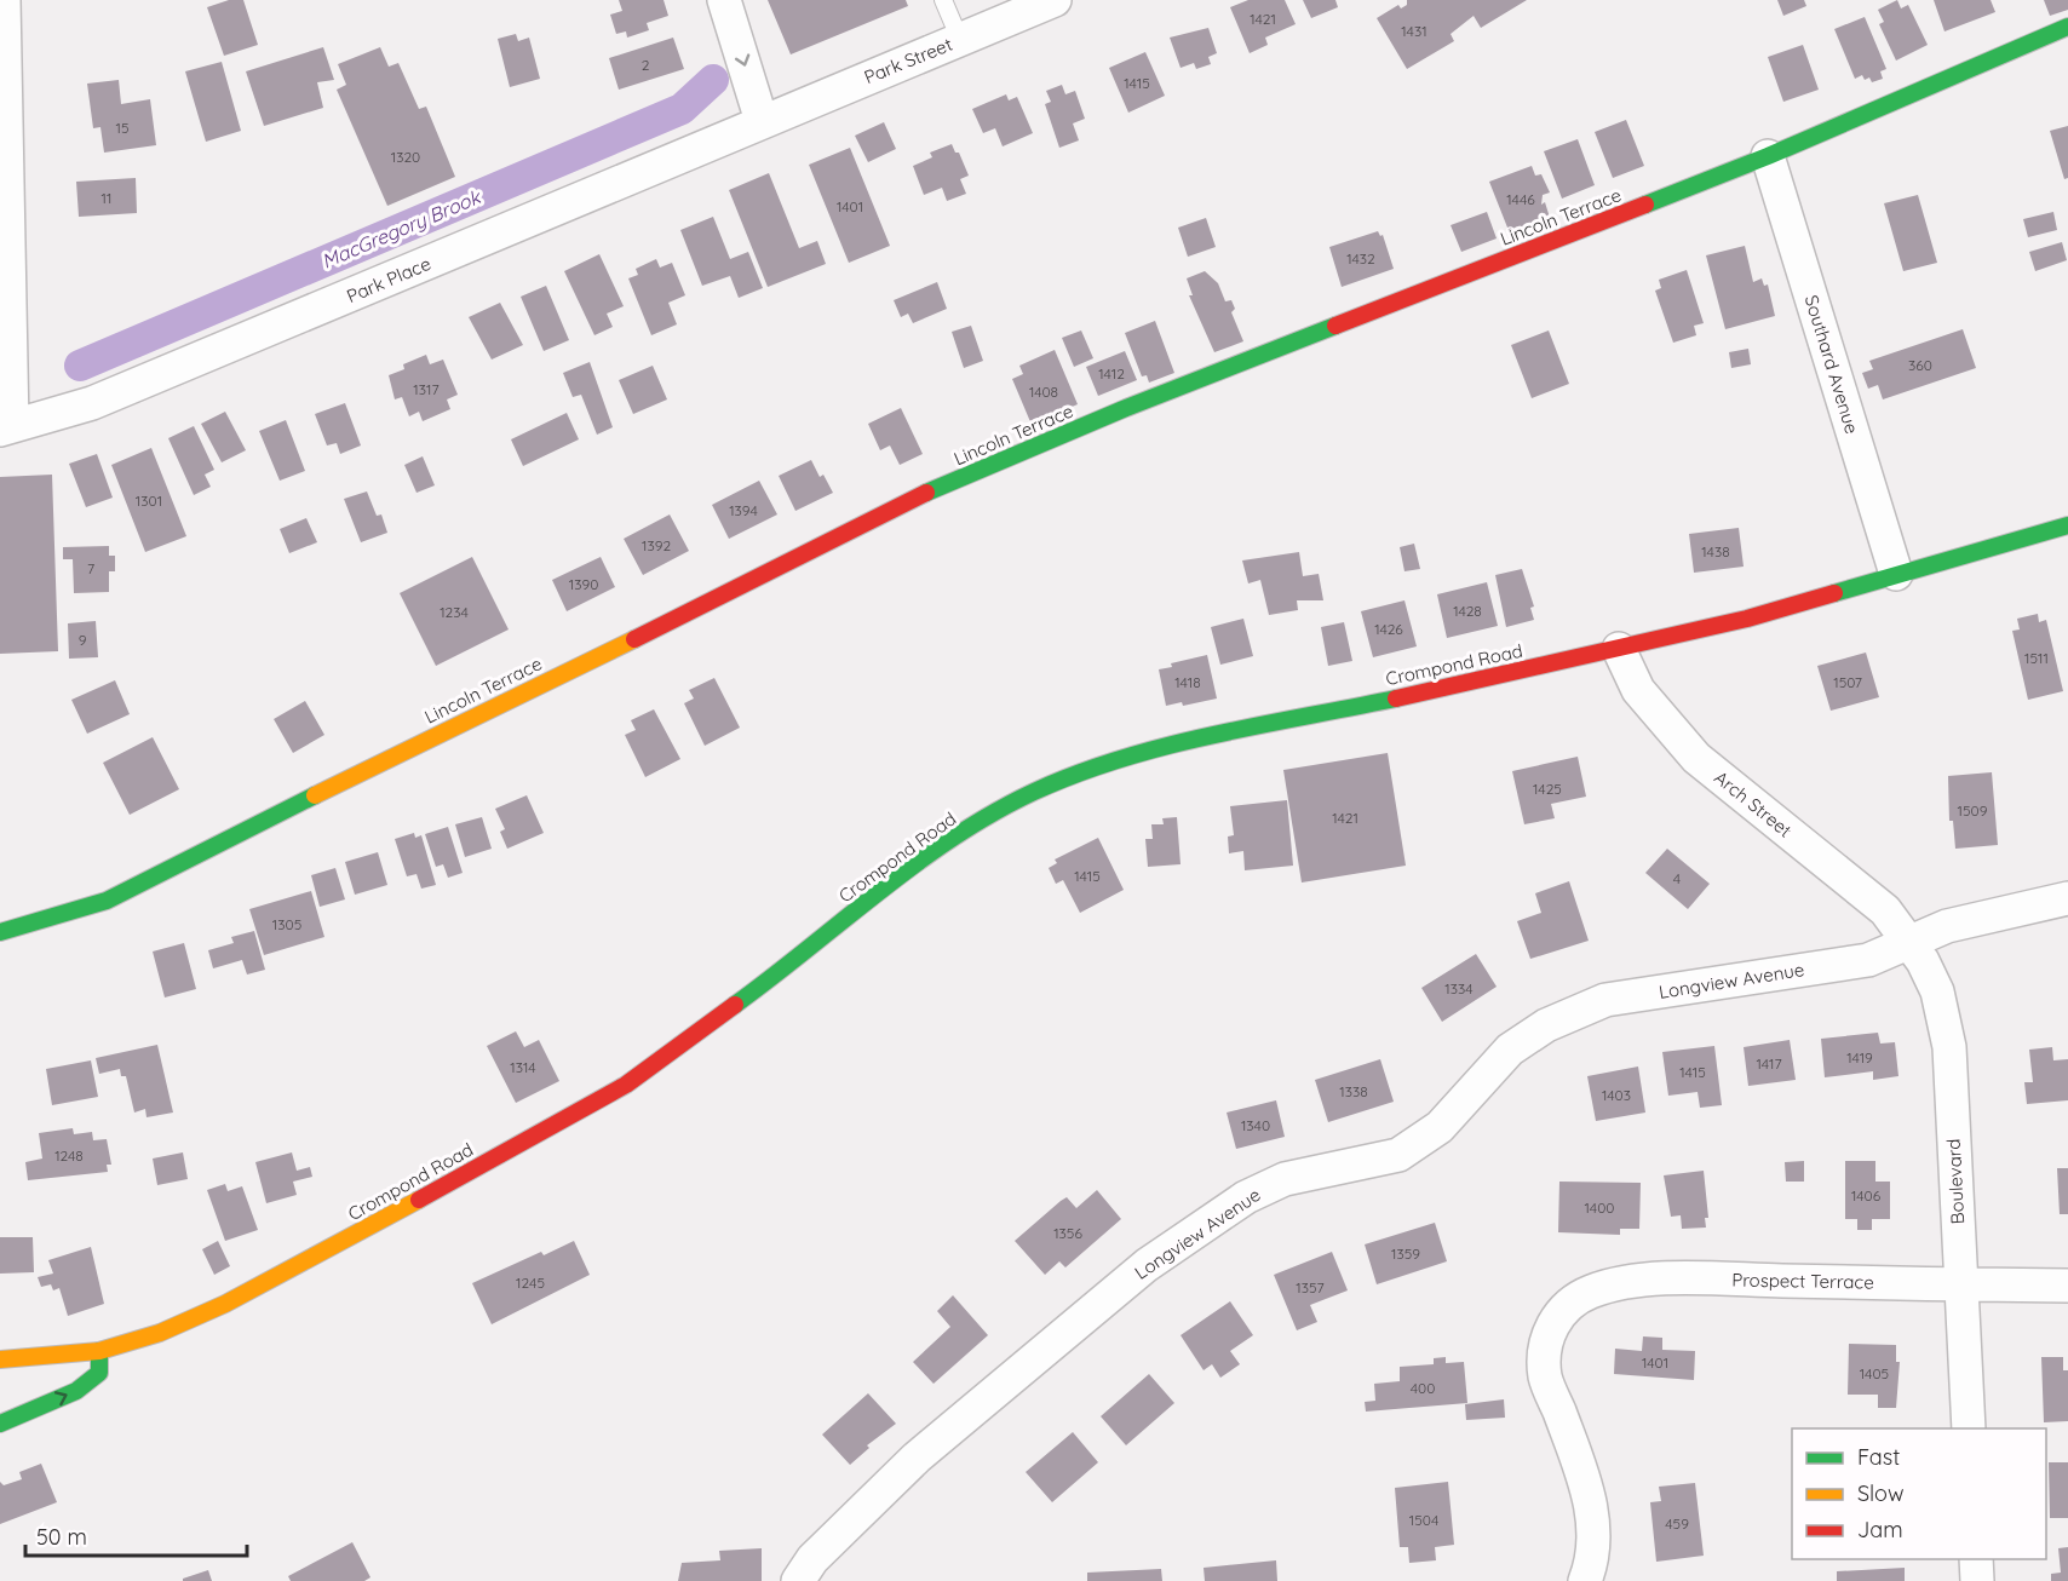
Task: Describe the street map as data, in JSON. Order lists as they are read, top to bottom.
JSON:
{
  "streets": {
    "street": [
      "Park Street",
      "Lincoln Terrace",
      "Park Place",
      "Southard Avenue",
      "Crompond Road",
      "Arch Street",
      "Longview Avenue",
      "Boulevard",
      "Prospect Terrace"
    ]
  },
  "crossings": [
    ["Park Street", "Park Place"],
    ["Lincoln Terrace", "Southard Avenue"],
    ["Southard Avenue", "Crompond Road"],
    ["Crompond Road", "Arch Street"],
    ["Arch Street", "Longview Avenue"],
    ["Arch Street", "Boulevard"],
    ["Longview Avenue", "Boulevard"],
    ["Boulevard", "Prospect Terrace"]
  ],
  "water": ["MacGregory Brook"],
  "house_numbers": [
    "1421",
    "1431",
    "2",
    "1415",
    "15",
    "1320",
    "11",
    "1446",
    "1401",
    "1432",
    "360",
    "1412",
    "1317",
    "1408",
    "1301",
    "1394",
    "1392",
    "1438",
    "7",
    "1390",
    "1428",
    "1234",
    "1426",
    "9",
    "1511",
    "1418",
    "1507",
    "1425",
    "1509",
    "1421",
    "1415",
    "4",
    "1305",
    "1334",
    "1419",
    "1417",
    "1314",
    "1415",
    "1338",
    "1403",
    "1340",
    "1248",
    "1406",
    "1400",
    "1356",
    "1359",
    "1245",
    "1357",
    "1401",
    "1405",
    "400",
    "1504",
    "459"
  ],
  "legend": ["Fast", "Slow", "Jam"],
  "scale_bar": "50 m"
}
